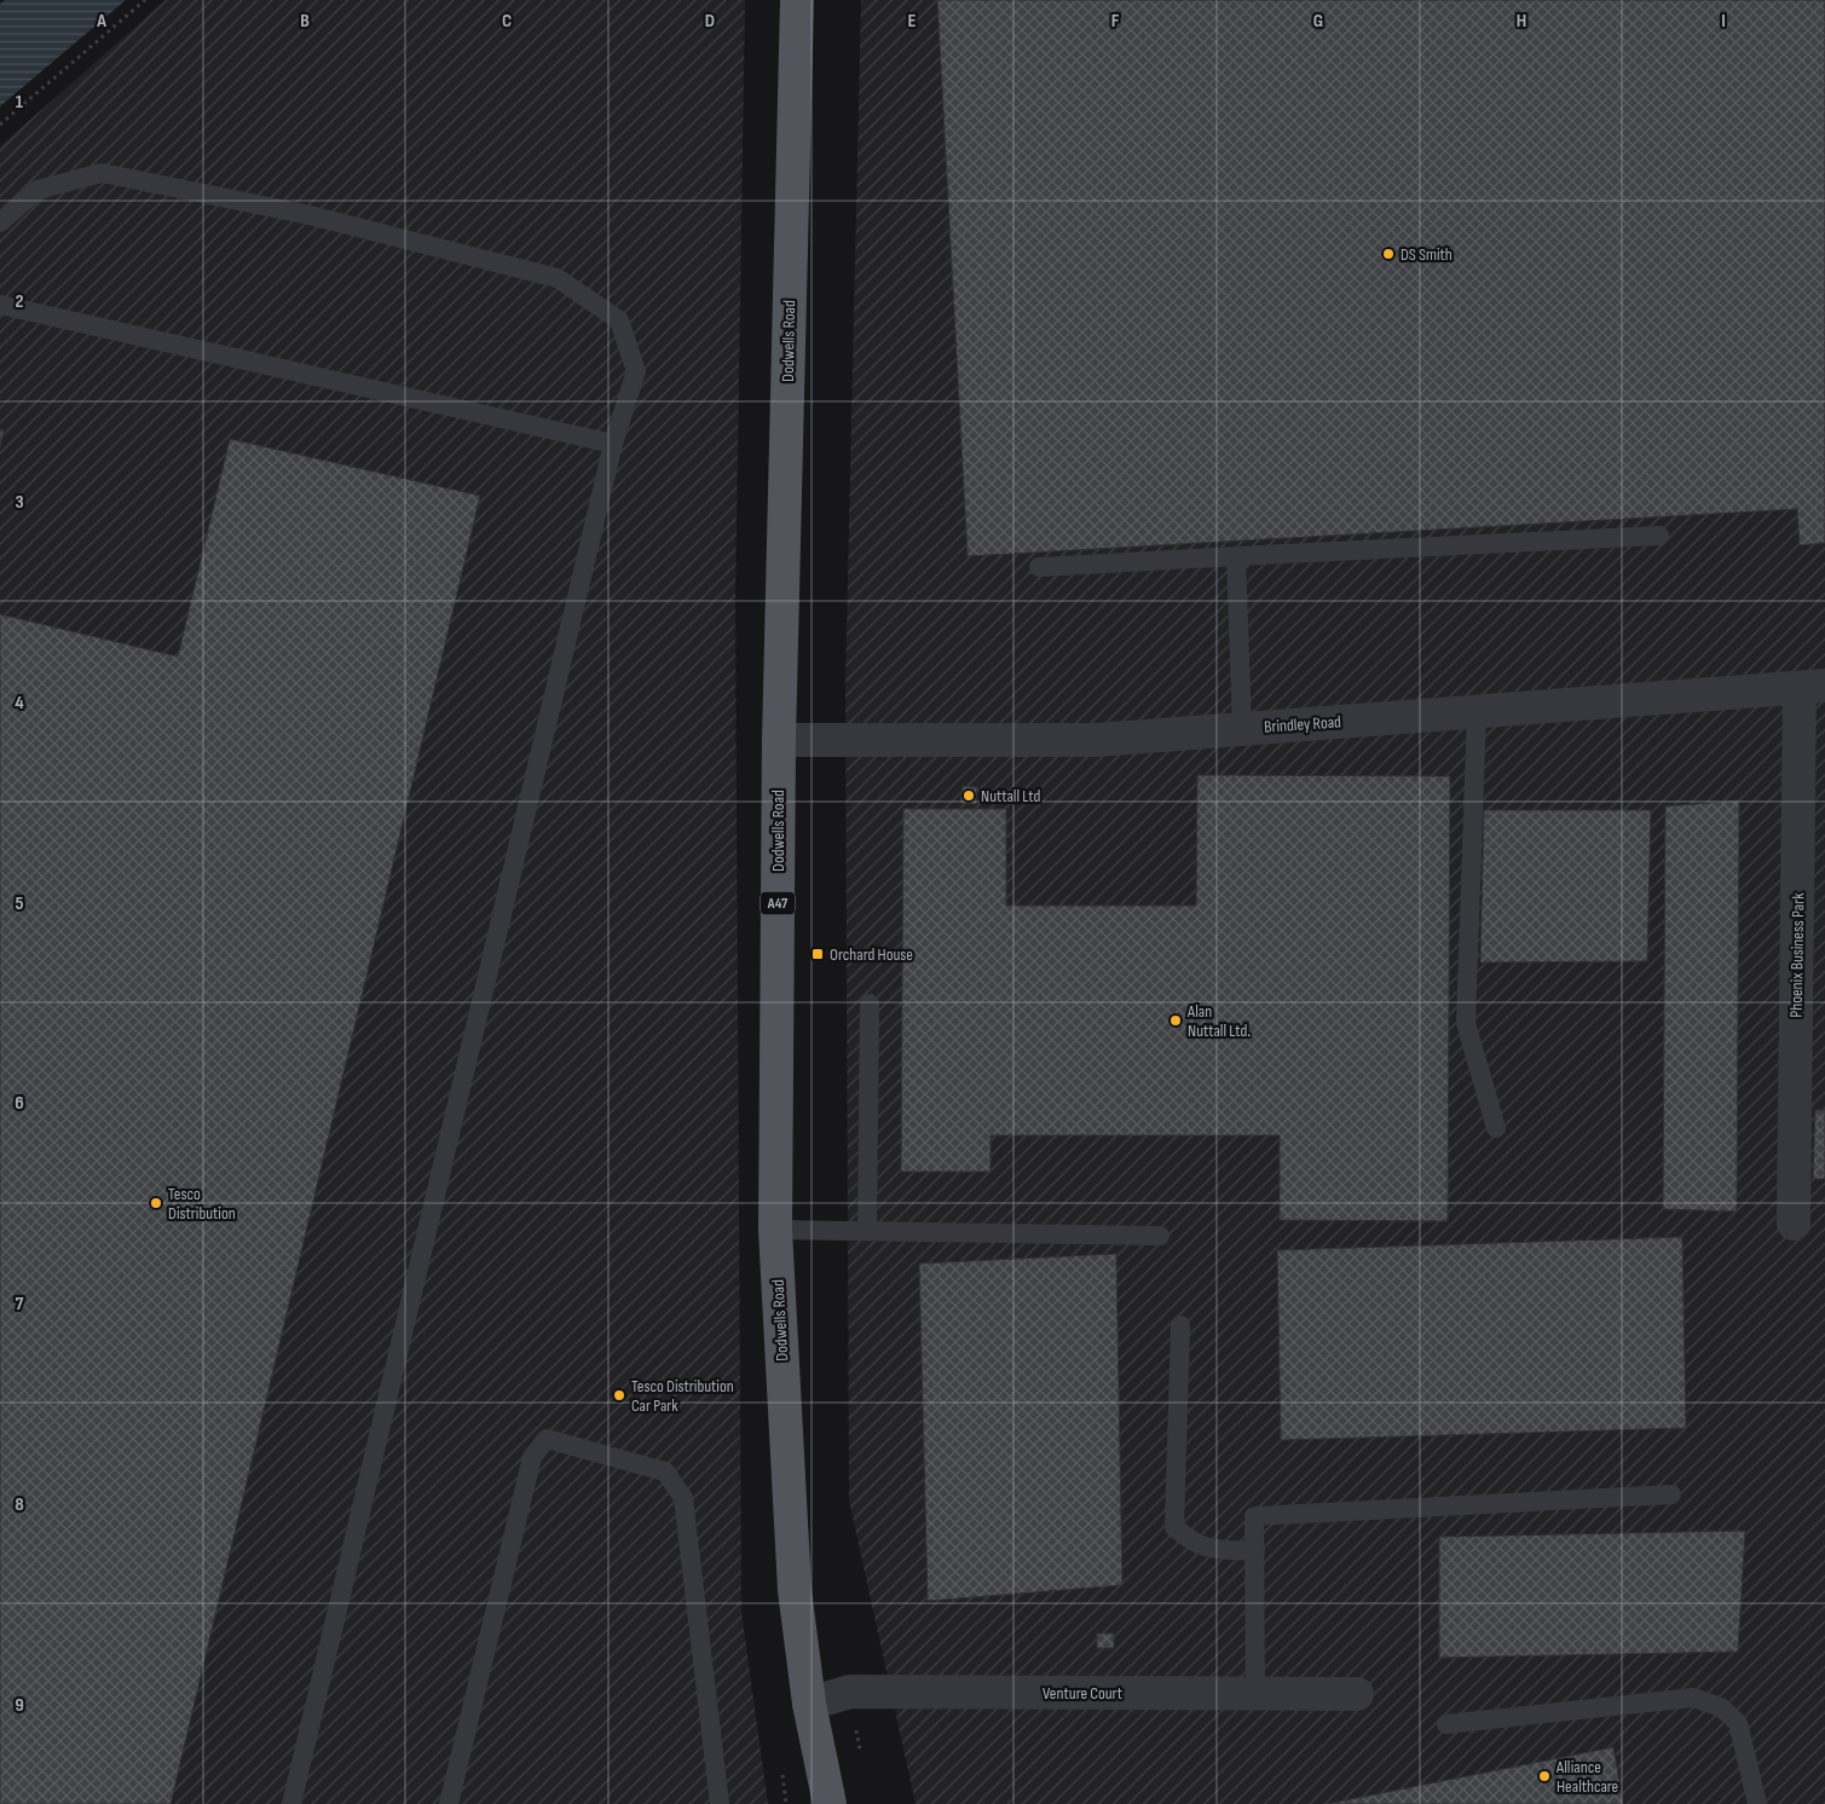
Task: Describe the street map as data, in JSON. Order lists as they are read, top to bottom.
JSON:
{
  "streets": {
    "main road": ["Dodwells Road", "A47"],
    "street": ["Brindley Road", "Phoenix Business Park", "Venture Court"]
  },
  "crossings": [
    ["Dodwells Road", "Brindley Road"],
    ["Dodwells Road", "Venture Court"],
    ["Brindley Road", "Phoenix Business Park"]
  ],
  "places": {
    "other": [
      "DS Smith",
      "Nuttall Ltd",
      "Alan Nuttall Ltd.",
      "Tesco Distribution",
      "Tesco Distribution Car Park",
      "Alliance Healthcare"
    ],
    "transit": ["Orchard House"]
  },
  "grid": {
    "columns": [
      "A",
      "B",
      "C",
      "D",
      "E",
      "F",
      "G",
      "H",
      "I"
    ],
    "rows": [
      "1",
      "2",
      "3",
      "4",
      "5",
      "6",
      "7",
      "8",
      "9"
    ]
  }
}
